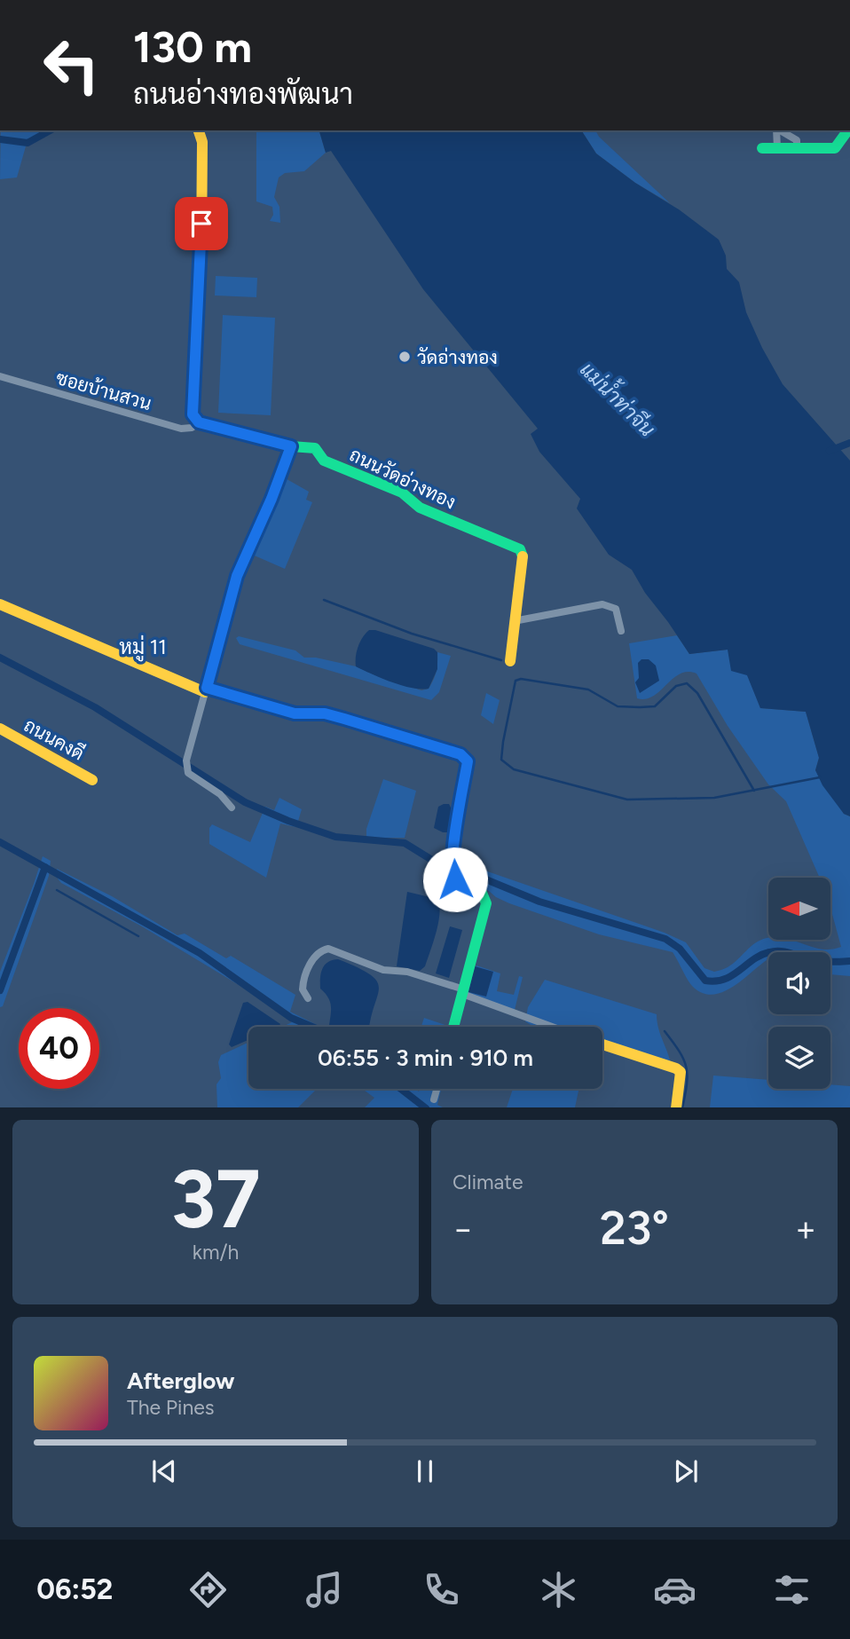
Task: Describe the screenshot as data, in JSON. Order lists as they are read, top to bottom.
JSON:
{
  "streets": {
    "street": ["ซอยบ้านสวน", "ถนนวัดอ่างทอง", "ถนนคงดี"]
  },
  "crossings": [
    ["ซอยบ้านสวน", "ถนนวัดอ่างทอง"]
  ],
  "districts": ["หมู่ 11"],
  "water": ["แม่น้ำท่าจีน"],
  "places": ["วัดอ่างทอง"],
  "north": "left",
  "page": {
    "turn": ["130 m", "ถนนอ่างทองพัฒนา"],
    "limit": "40",
    "trip": "06:55 · 3 min · 910 m",
    "tile": [
      ["37", "km/h"],
      "Climate"
    ],
    "heat": ["−", "23°", "+"],
    "song": ["Afterglow", "The Pines"],
    "tabs": "06:52"
  }
}
